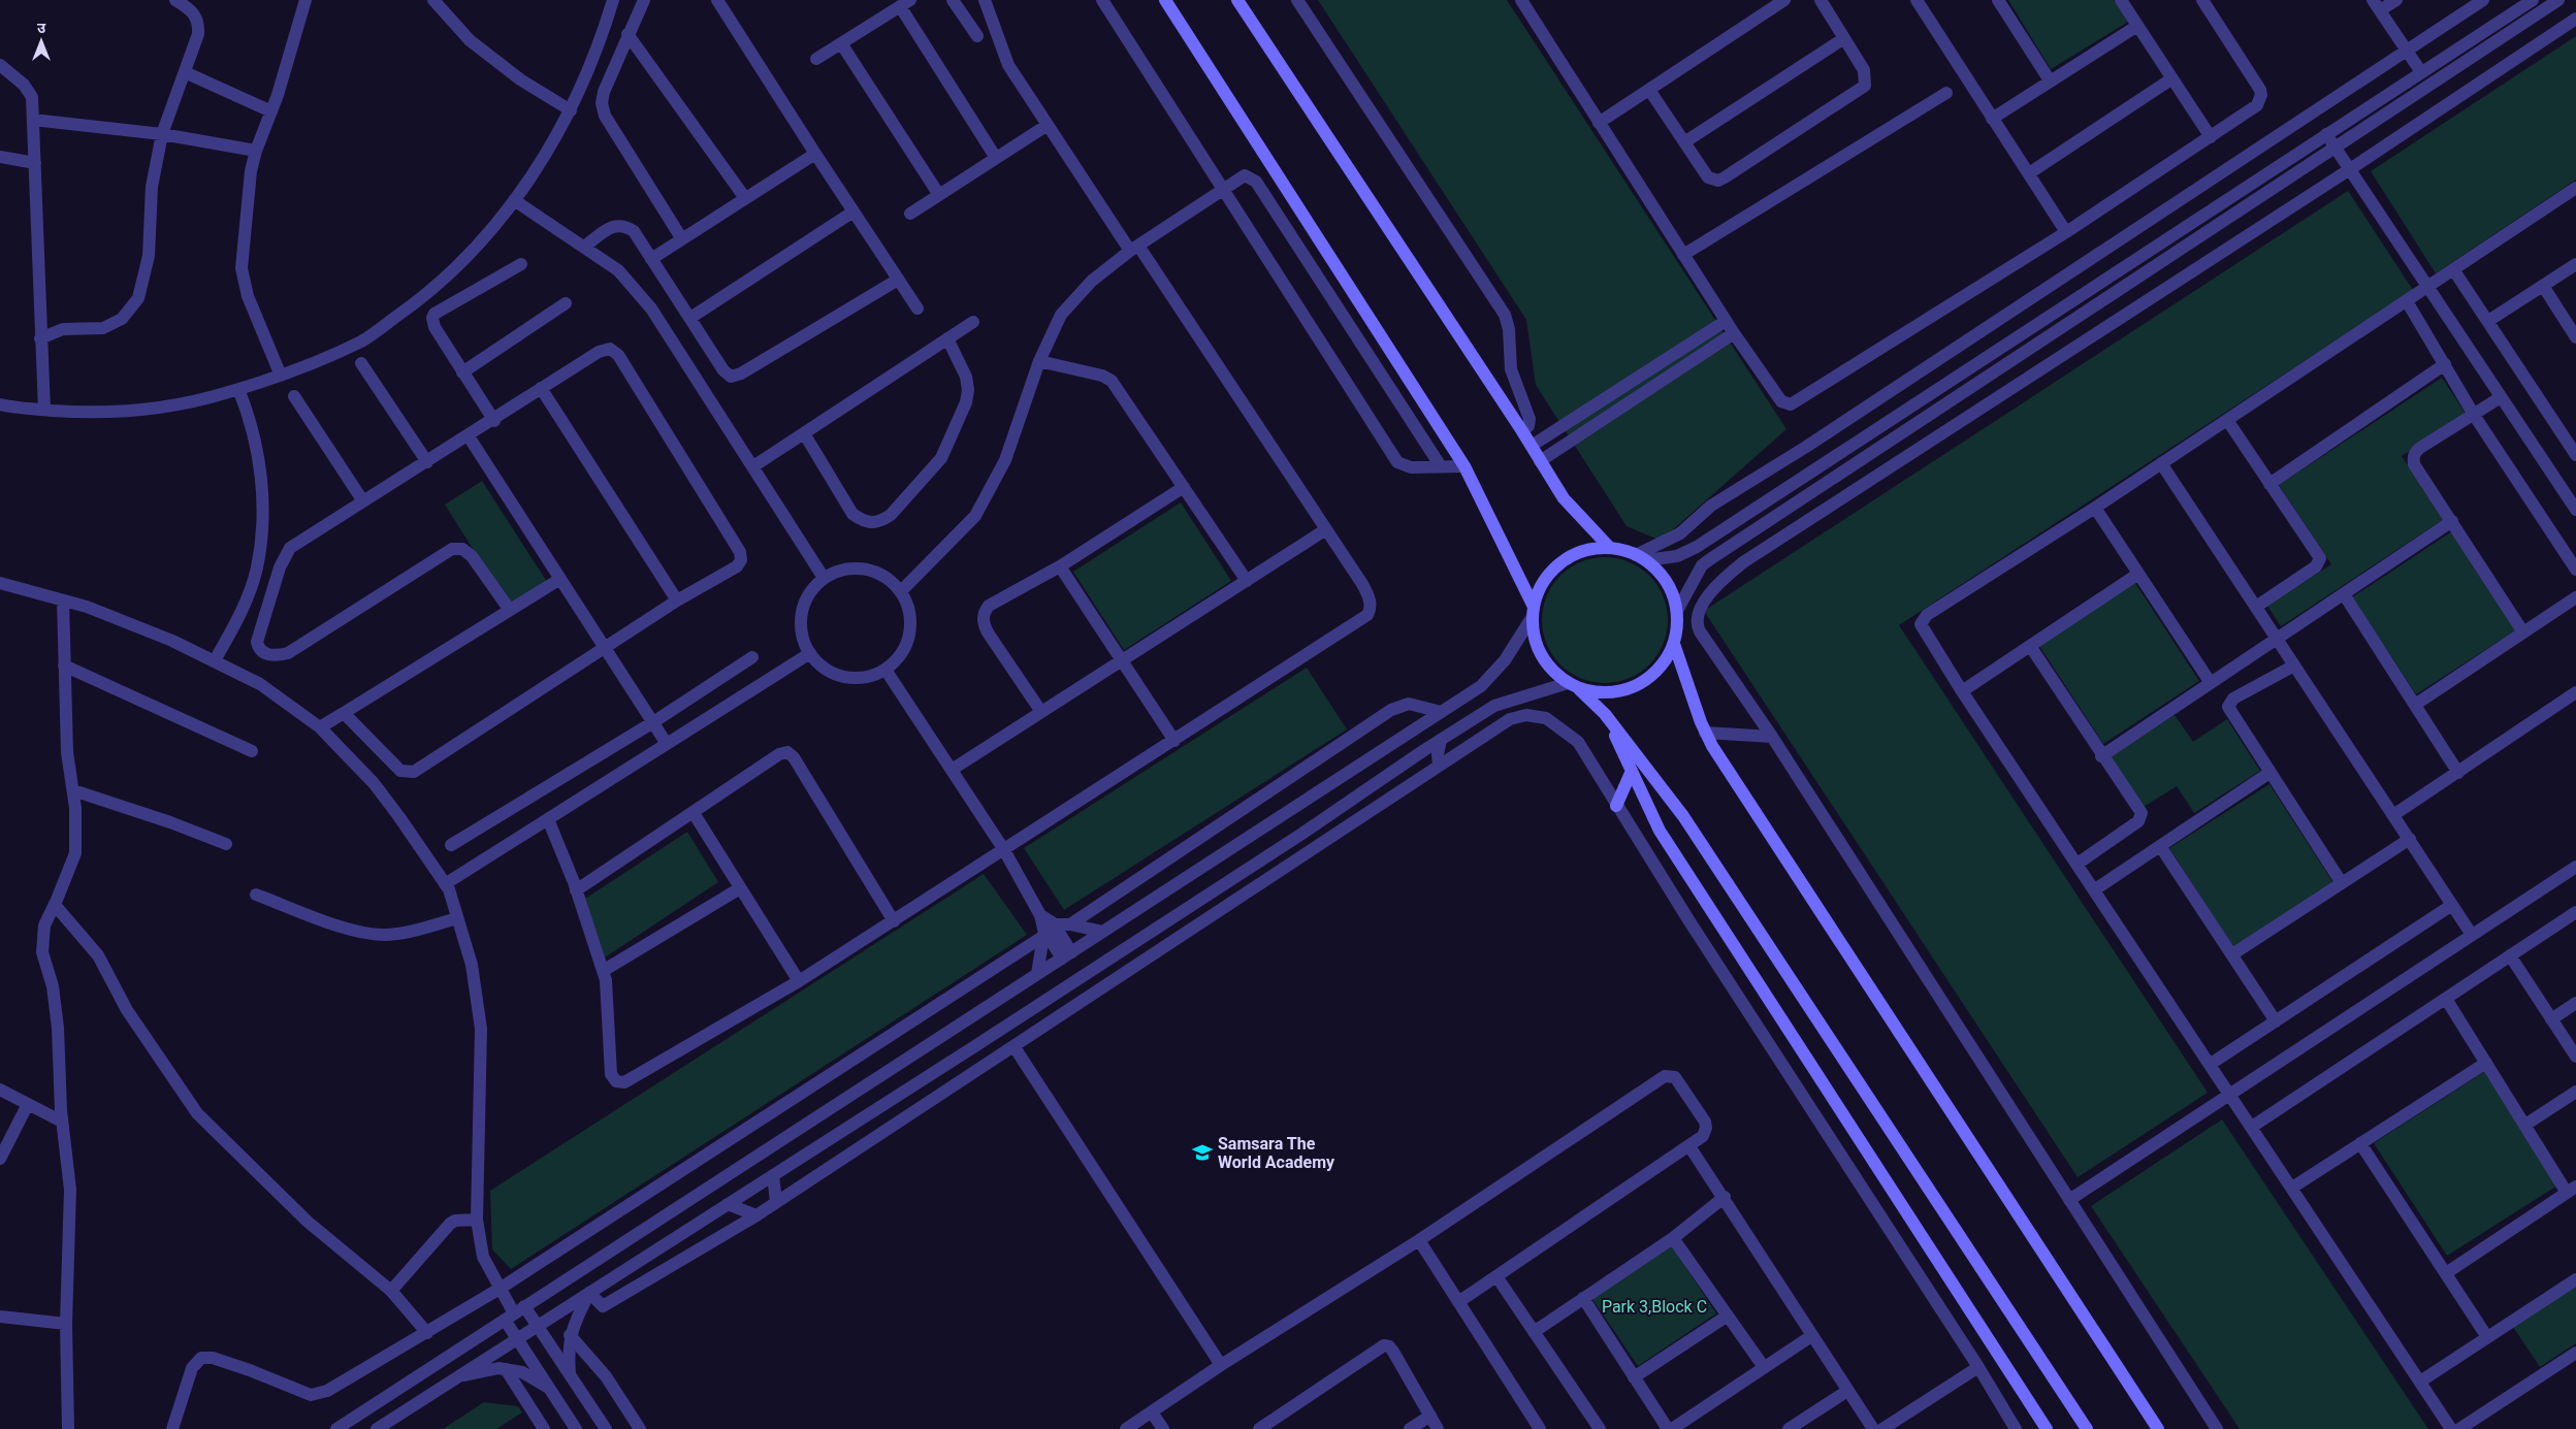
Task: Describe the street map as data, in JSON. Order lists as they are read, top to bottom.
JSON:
{
  "parks": ["Park 3,Block C"],
  "places": {
    "school or university": ["Samsara The World Academy"]
  },
  "north": "top"
}
